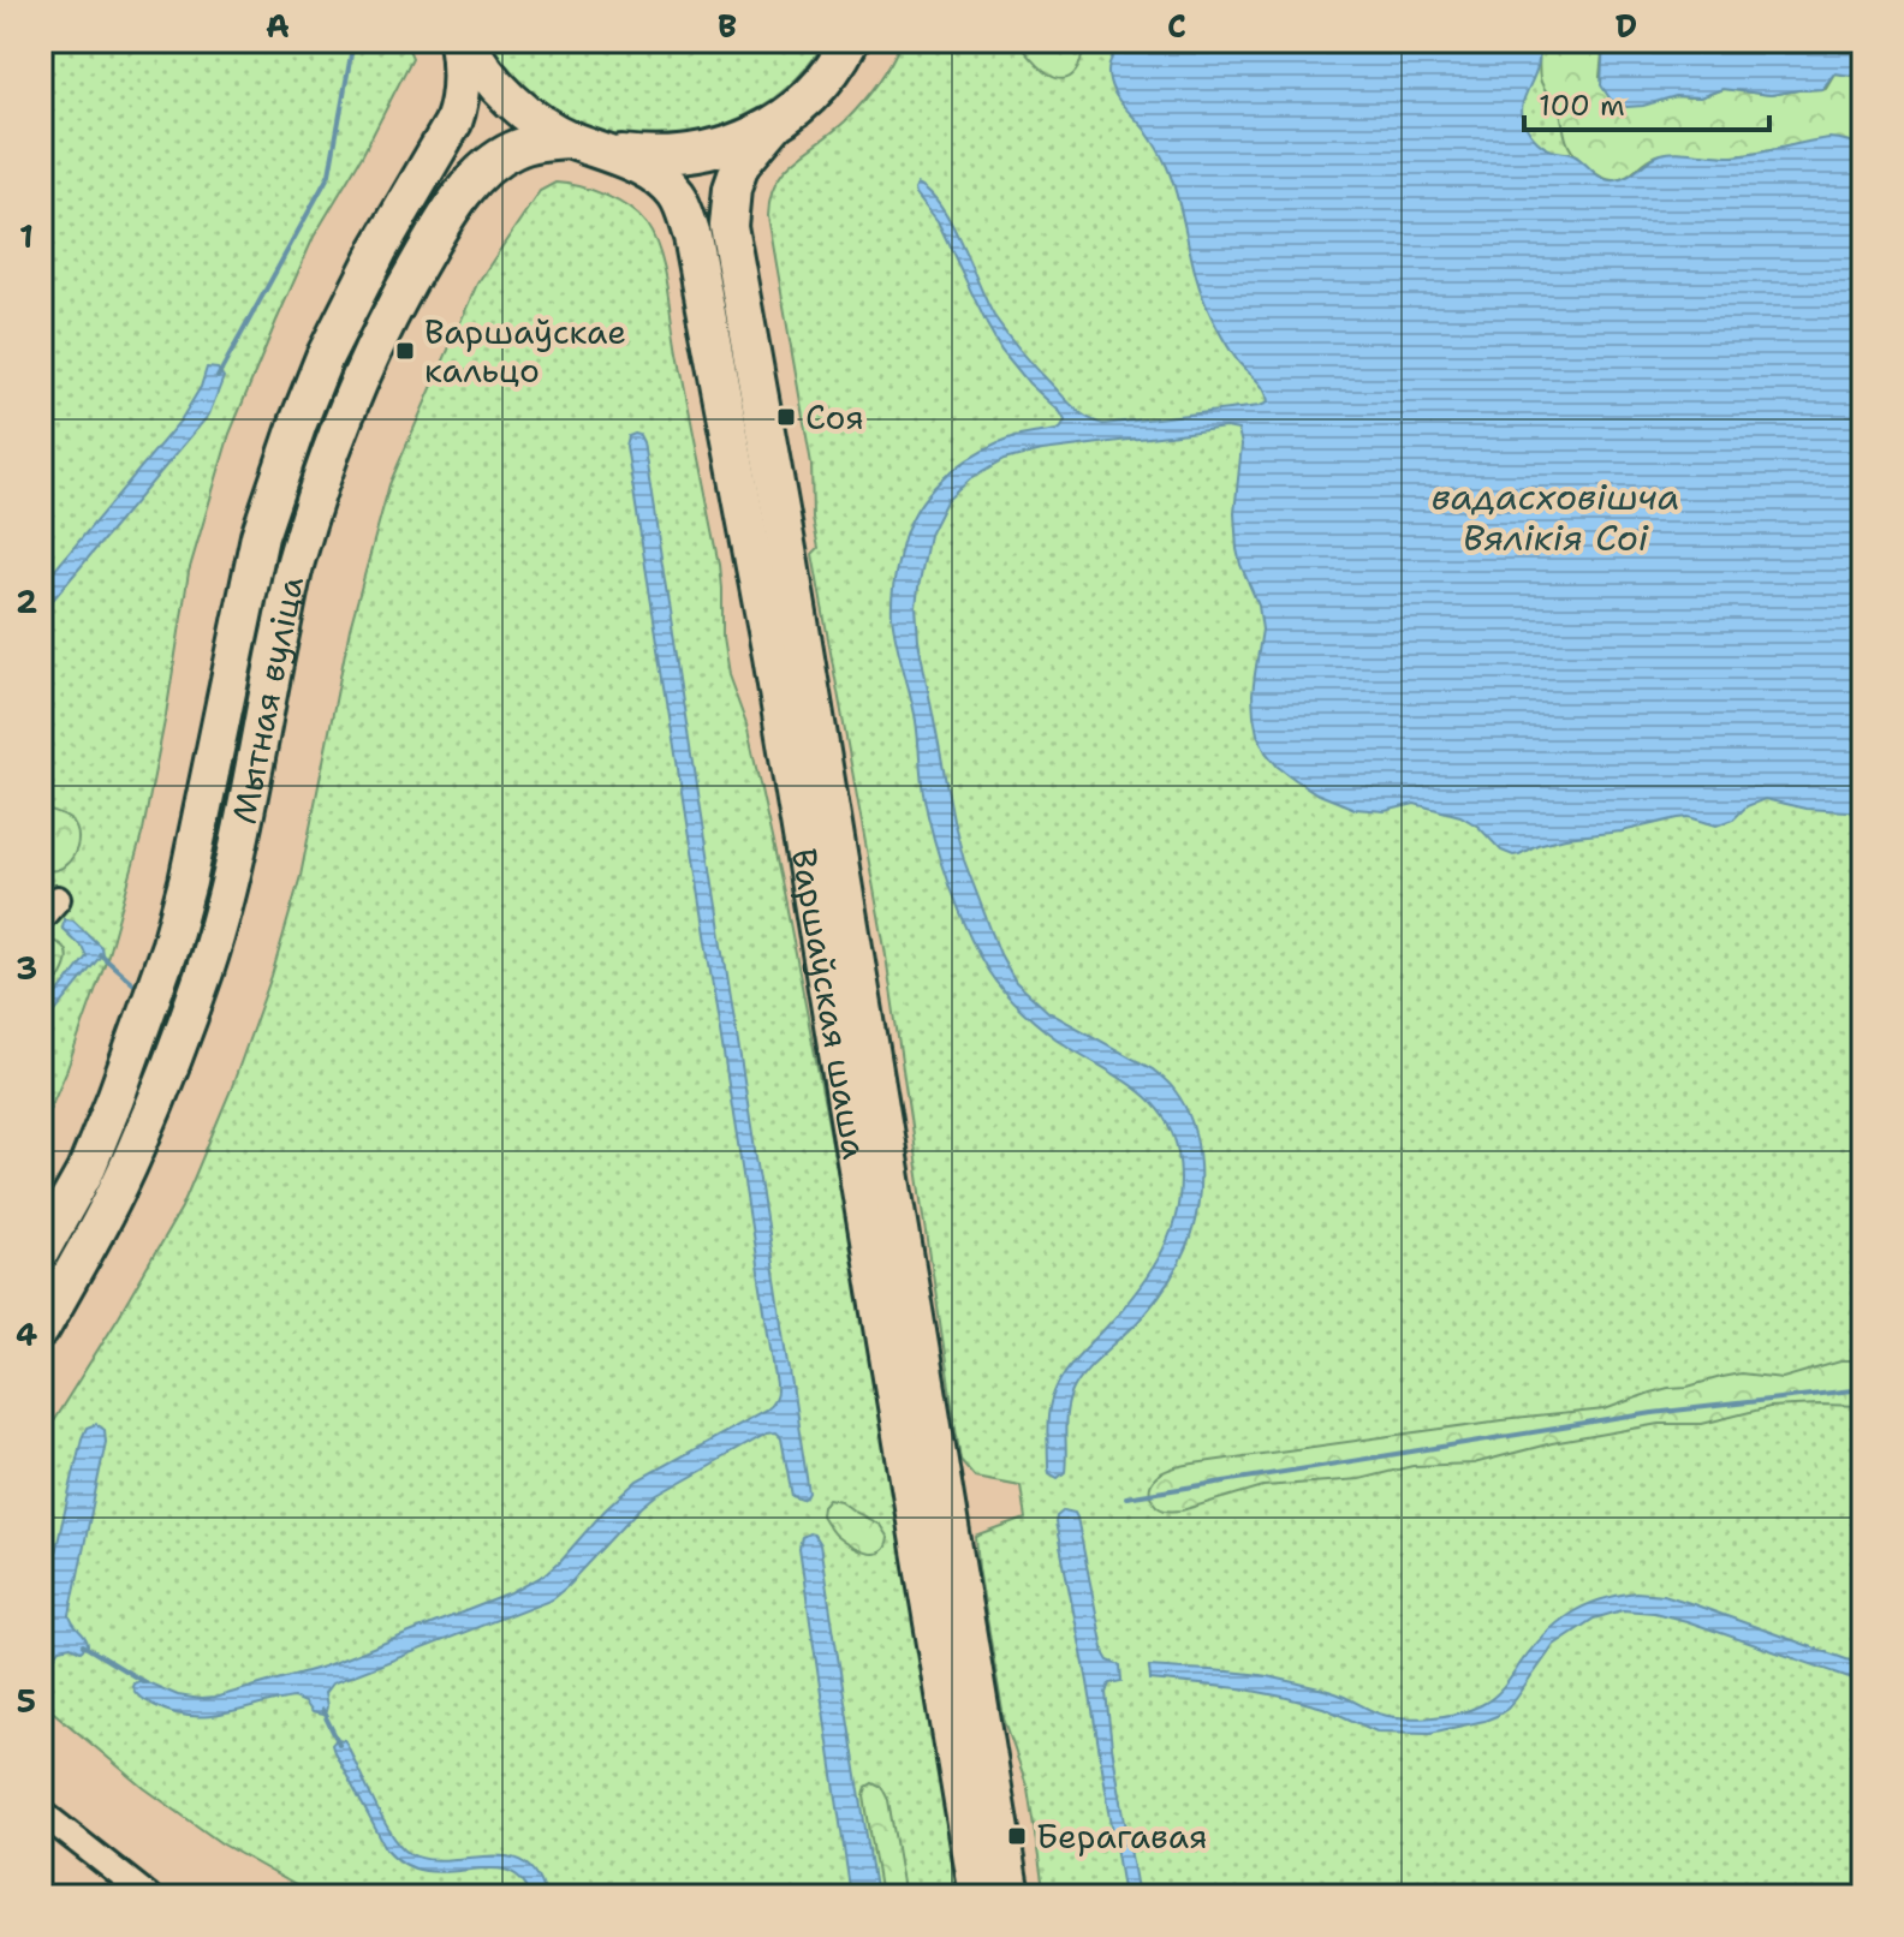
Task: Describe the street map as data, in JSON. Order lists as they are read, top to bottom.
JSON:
{
  "streets": {
    "highway": ["Мытная вуліца", "Варшаўская шаша"]
  },
  "crossings": [
    ["Мытная вуліца", "Варшаўская шаша"]
  ],
  "water": ["вадасховішча Вялікія Соі"],
  "places": {
    "transit": ["Варшаўскае кальцо", "Соя", "Берагавая"]
  },
  "scale_bar": "100 m",
  "grid": {
    "columns": [
      "A",
      "B",
      "C",
      "D"
    ],
    "rows": [
      "1",
      "2",
      "3",
      "4",
      "5"
    ]
  }
}
